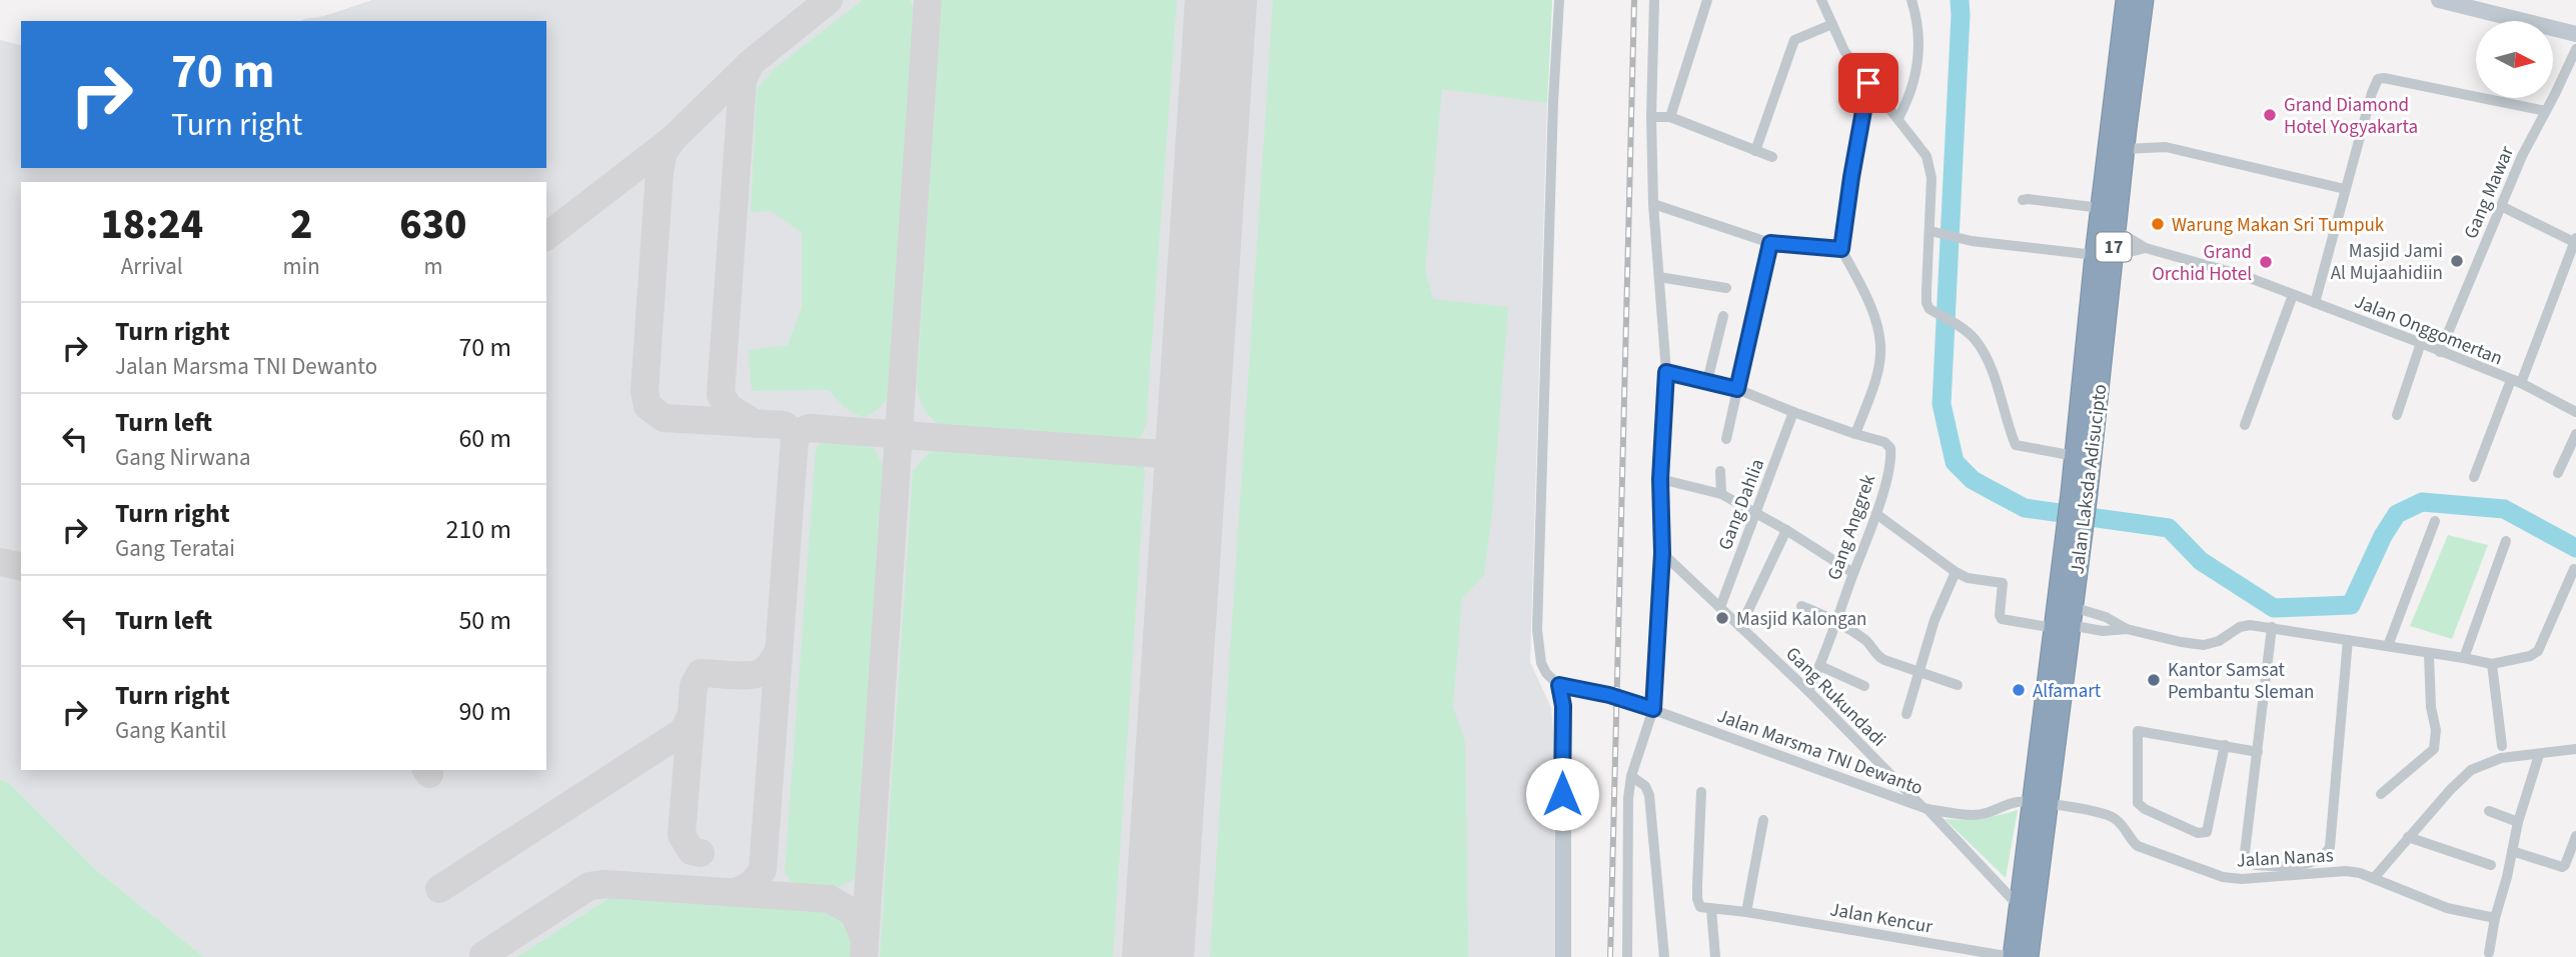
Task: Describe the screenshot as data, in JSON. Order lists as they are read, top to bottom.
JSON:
{
  "streets": {
    "highway": ["17", "Jalan Laksda Adisucipto"],
    "street": [
      "Gang Mawar",
      "Jalan Onggomertan",
      "Gang Dahlia",
      "Gang Anggrek",
      "Gang Rukundadi",
      "Jalan Marsma TNI Dewanto",
      "Jalan Nanas",
      "Jalan Kencur"
    ]
  },
  "crossings": [
    ["Gang Mawar", "Jalan Onggomertan"],
    ["Jalan Laksda Adisucipto", "Jalan Marsma TNI Dewanto"],
    ["Jalan Laksda Adisucipto", "Jalan Nanas"],
    ["Jalan Laksda Adisucipto", "Jalan Kencur"],
    ["Gang Dahlia", "Gang Rukundadi"],
    ["Gang Anggrek", "Gang Rukundadi"],
    ["Gang Rukundadi", "Jalan Marsma TNI Dewanto"],
    ["Gang Rukundadi", "Jalan Nanas"],
    ["Jalan Marsma TNI Dewanto", "Jalan Nanas"]
  ],
  "places": [
    "Grand Diamond Hotel Yogyakarta",
    "Warung Makan Sri Tumpuk",
    "Masjid Jami Al Mujaahidiin",
    "Grand Orchid Hotel",
    "Masjid Kalongan",
    "Kantor Samsat Pembantu Sleman",
    "Alfamart"
  ],
  "north": "right",
  "page": {
    "turn": ["70 m", "Turn right"],
    "eta": [
      "18:24",
      "Arrival",
      "2",
      "min",
      "630",
      "m"
    ],
    "list": [
      {
        "name": "Turn right",
        "note": "Jalan Marsma TNI Dewanto",
        "value": "70 m"
      },
      {
        "name": "Turn left",
        "note": "Gang Nirwana",
        "value": "60 m"
      },
      {
        "name": "Turn right",
        "note": "Gang Teratai",
        "value": "210 m"
      },
      {
        "name": "Turn left",
        "value": "50 m"
      },
      {
        "name": "Turn right",
        "note": "Gang Kantil",
        "value": "90 m"
      }
    ]
  }
}
